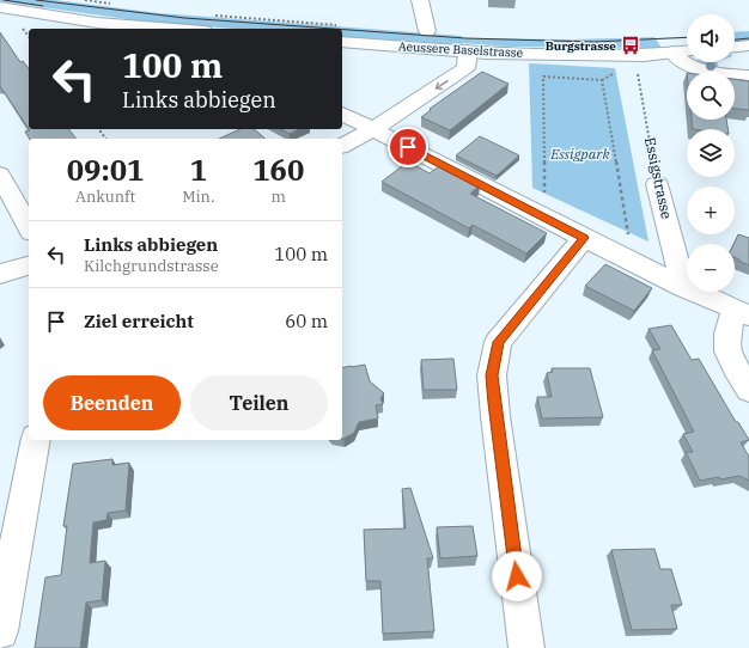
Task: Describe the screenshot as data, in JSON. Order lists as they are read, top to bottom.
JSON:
{
  "streets": {
    "street": ["Aeussere Baselstrasse", "Essigstrasse"]
  },
  "parks": ["Essigpark"],
  "places": {
    "bus stop": ["Burgstrasse"]
  },
  "page": {
    "map_buttons": ["+", "−"],
    "turn": ["100 m", "Links abbiegen"],
    "eta": [
      "09:01",
      "Ankunft",
      "1",
      "Min.",
      "160",
      "m"
    ],
    "list": [
      {
        "name": "Links abbiegen",
        "note": "Kilchgrundstrasse",
        "value": "100 m"
      },
      {
        "name": "Ziel erreicht",
        "value": "60 m"
      }
    ],
    "buttons": ["Beenden", "Teilen"]
  }
}
